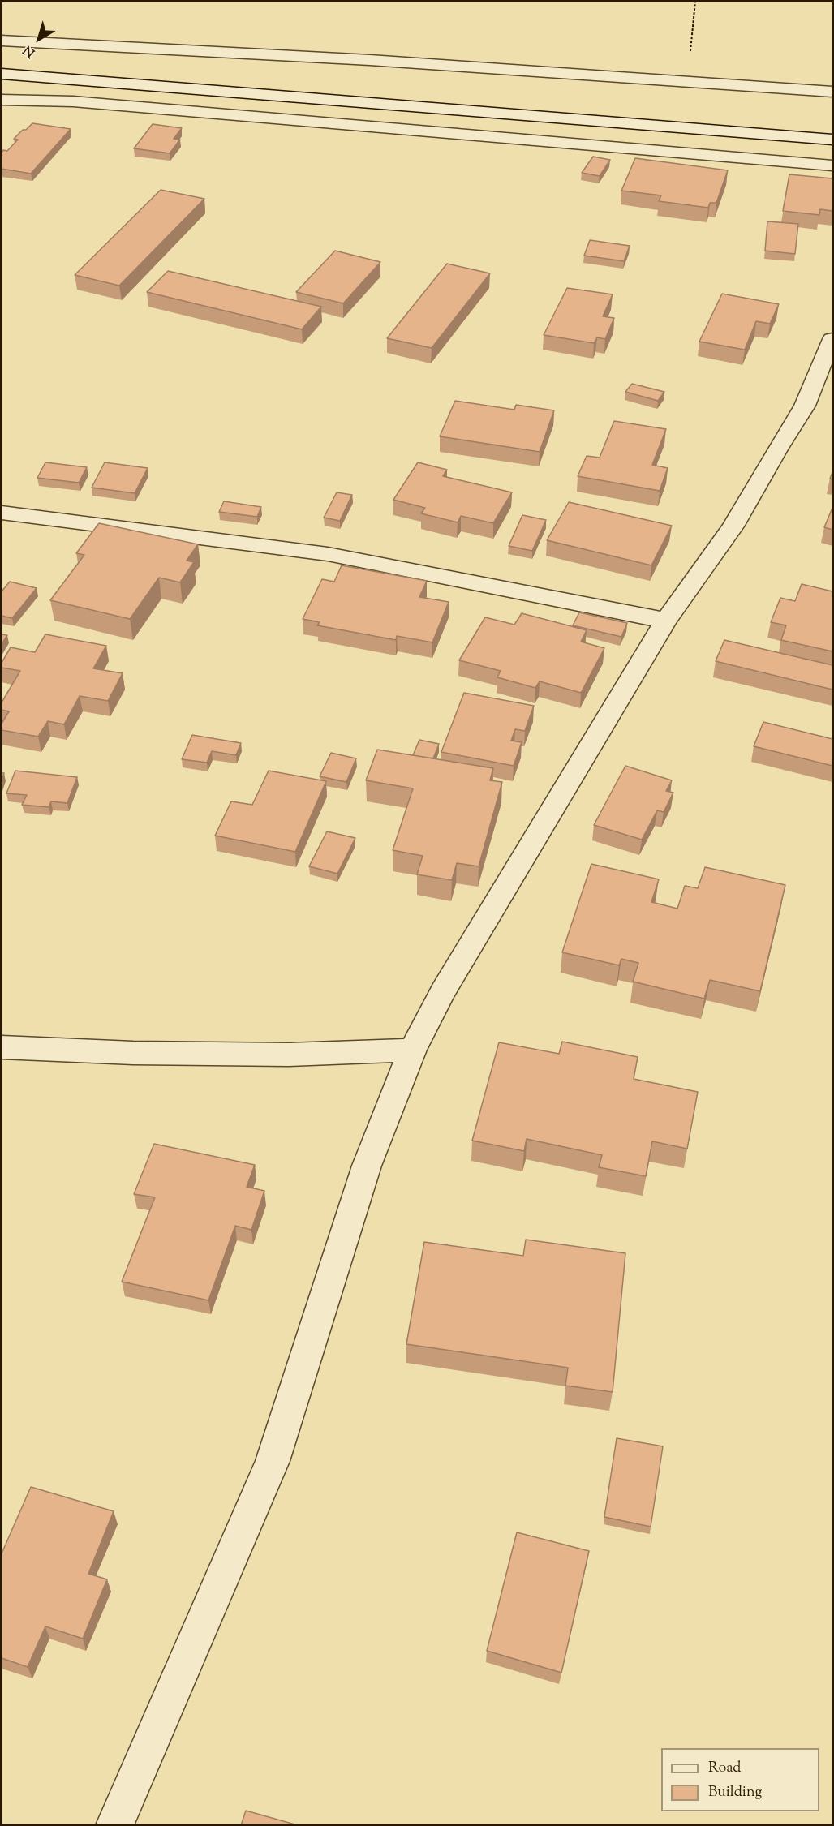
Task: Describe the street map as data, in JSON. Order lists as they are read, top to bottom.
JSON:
{
  "legend": ["Road", "Building"],
  "north": "bottom left"
}
